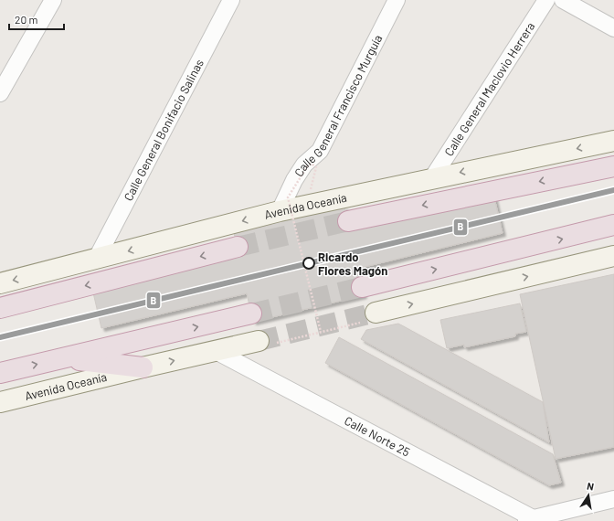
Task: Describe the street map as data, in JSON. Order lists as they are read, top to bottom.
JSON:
{
  "streets": {
    "highway": ["Avenida Oceanía"],
    "street": [
      "Calle General Maclovio Herrera",
      "Calle General Francisco Murguía",
      "Calle General Bonifacio Salinas",
      "Calle Norte 25"
    ]
  },
  "crossings": [
    ["Calle General Maclovio Herrera", "Avenida Oceanía"],
    ["Calle General Francisco Murguía", "Avenida Oceanía"],
    ["Calle General Bonifacio Salinas", "Avenida Oceanía"],
    ["Avenida Oceanía", "Calle Norte 25"]
  ],
  "places": ["Ricardo Flores Magón"],
  "lines": ["transit line B"],
  "scale_bar": "20 m",
  "north": "top"
}
